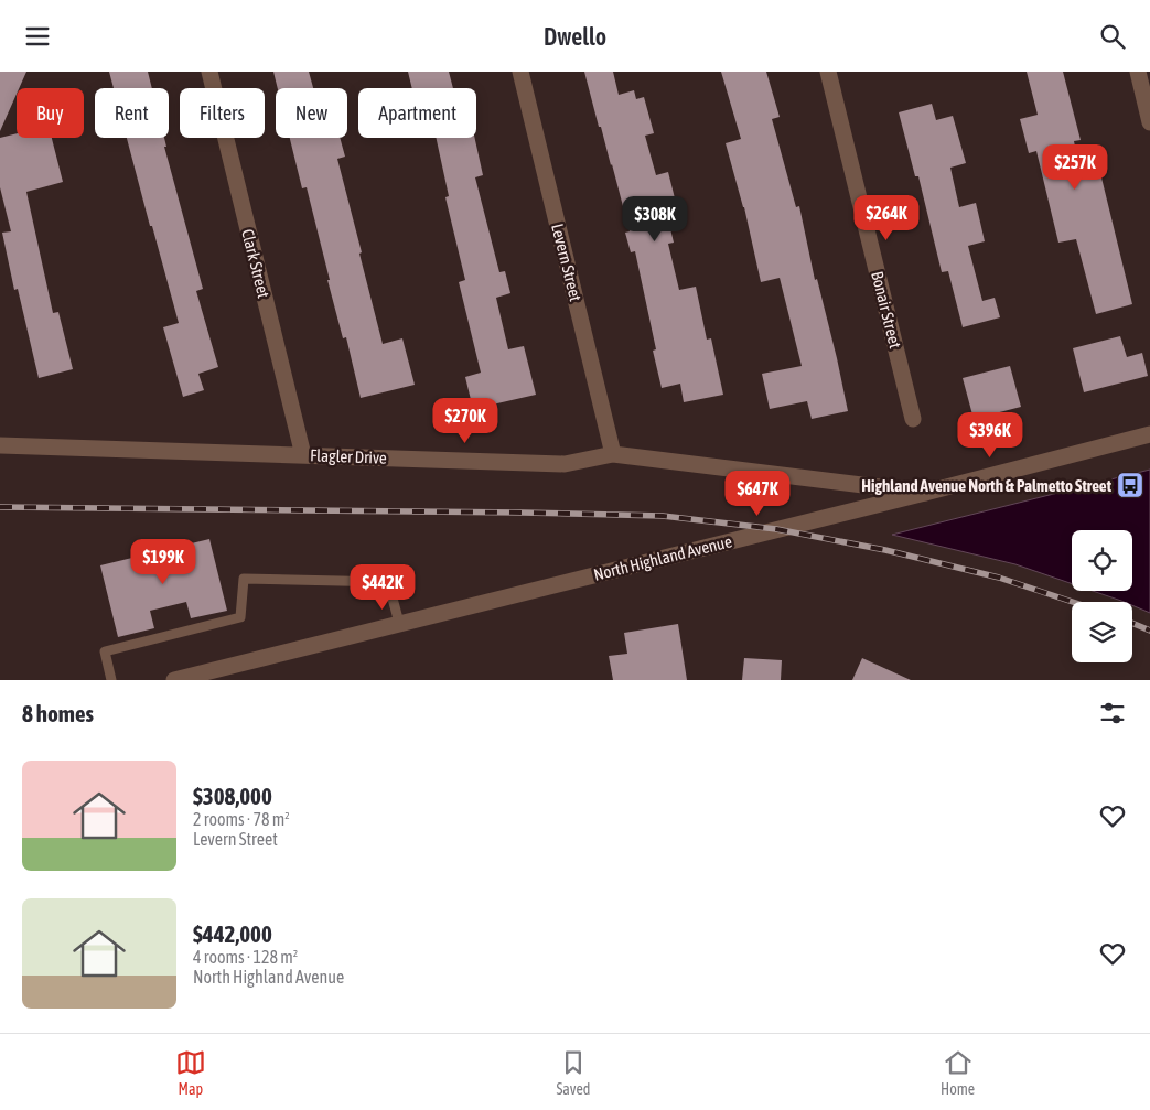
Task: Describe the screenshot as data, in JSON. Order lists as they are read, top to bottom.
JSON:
{
  "streets": {
    "street": [
      "Levern Street",
      "Clark Street",
      "Bonair Street",
      "Flagler Drive",
      "North Highland Avenue"
    ]
  },
  "crossings": [
    ["Levern Street", "Flagler Drive"],
    ["Clark Street", "Flagler Drive"],
    ["Flagler Drive", "North Highland Avenue"]
  ],
  "places": {
    "bus stop": ["Highland Avenue North & Palmetto Street"]
  },
  "page": {
    "header": "Dwello",
    "chip": [
      "Buy",
      "Rent",
      "Filters",
      "New",
      "Apartment"
    ],
    "price": [
      "$257K",
      "$264K",
      "$308K",
      "$270K",
      "$396K",
      "$647K",
      "$199K",
      "$442K"
    ],
    "heading": "8 homes",
    "list": [
      {
        "name": "$308,000",
        "note": "2 rooms · 78 m² · Levern Street"
      },
      {
        "name": "$442,000",
        "note": "4 rooms · 128 m² · North Highland Avenue"
      }
    ],
    "tabs": ["Map", "Saved", "Home"]
  }
}
